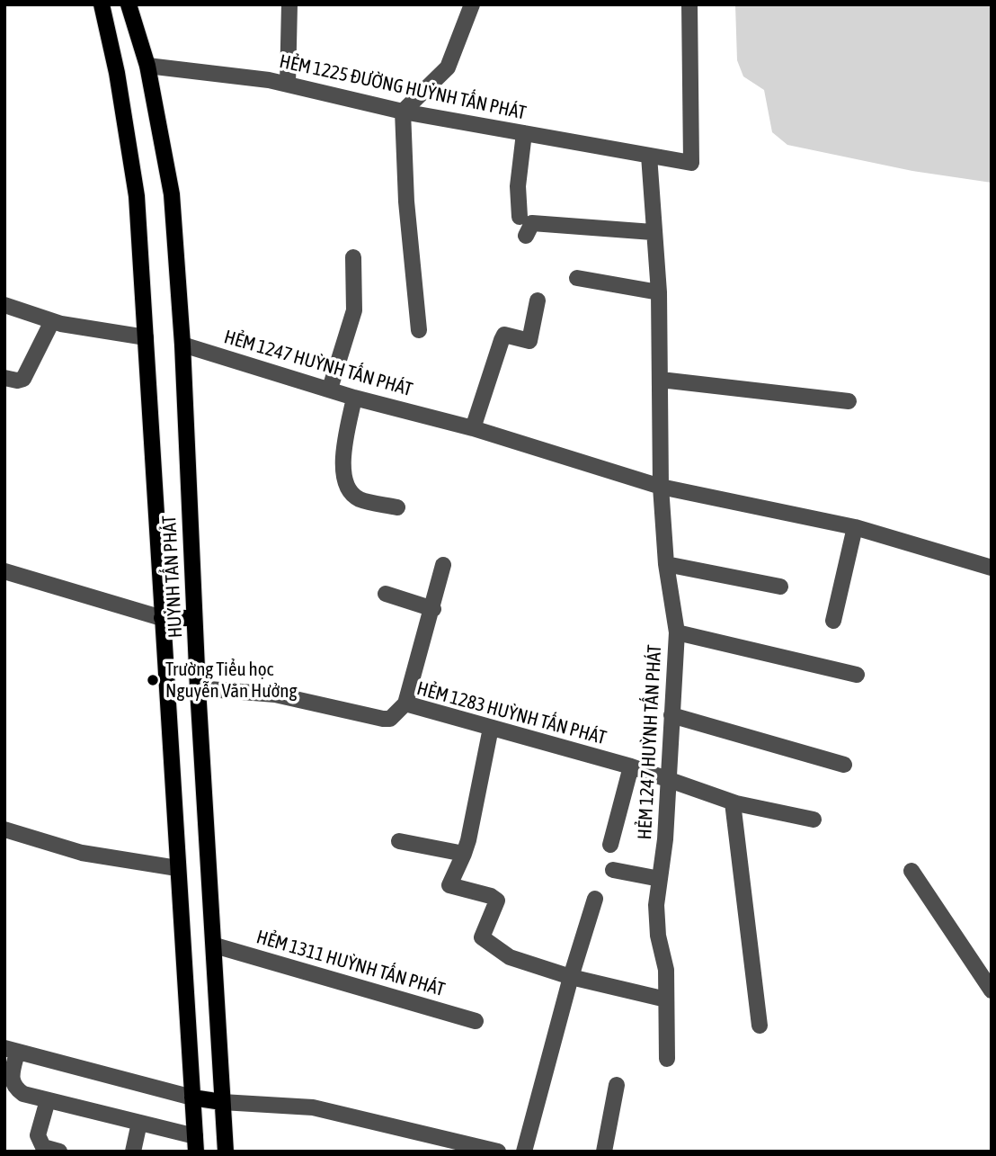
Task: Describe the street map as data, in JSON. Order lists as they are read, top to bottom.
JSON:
{
  "streets": {
    "main road": ["HUỲNH TẤN PHÁT"],
    "street": [
      "HẺM 1225 ĐƯỜNG HUỲNH TẤN PHÁT",
      "HẺM 1247 HUỲNH TẤN PHÁT",
      "HẺM 1283 HUỲNH TẤN PHÁT",
      "HẺM 1311 HUỲNH TẤN PHÁT"
    ]
  },
  "crossings": [
    ["HẺM 1225 ĐƯỜNG HUỲNH TẤN PHÁT", "HUỲNH TẤN PHÁT"],
    ["HẺM 1247 HUỲNH TẤN PHÁT", "HUỲNH TẤN PHÁT"],
    ["HẺM 1247 HUỲNH TẤN PHÁT", "HẺM 1283 HUỲNH TẤN PHÁT"],
    ["HUỲNH TẤN PHÁT", "HẺM 1283 HUỲNH TẤN PHÁT"],
    ["HUỲNH TẤN PHÁT", "HẺM 1311 HUỲNH TẤN PHÁT"]
  ],
  "places": ["Trường Tiểu học Nguyễn Văn Hưởng"]
}
